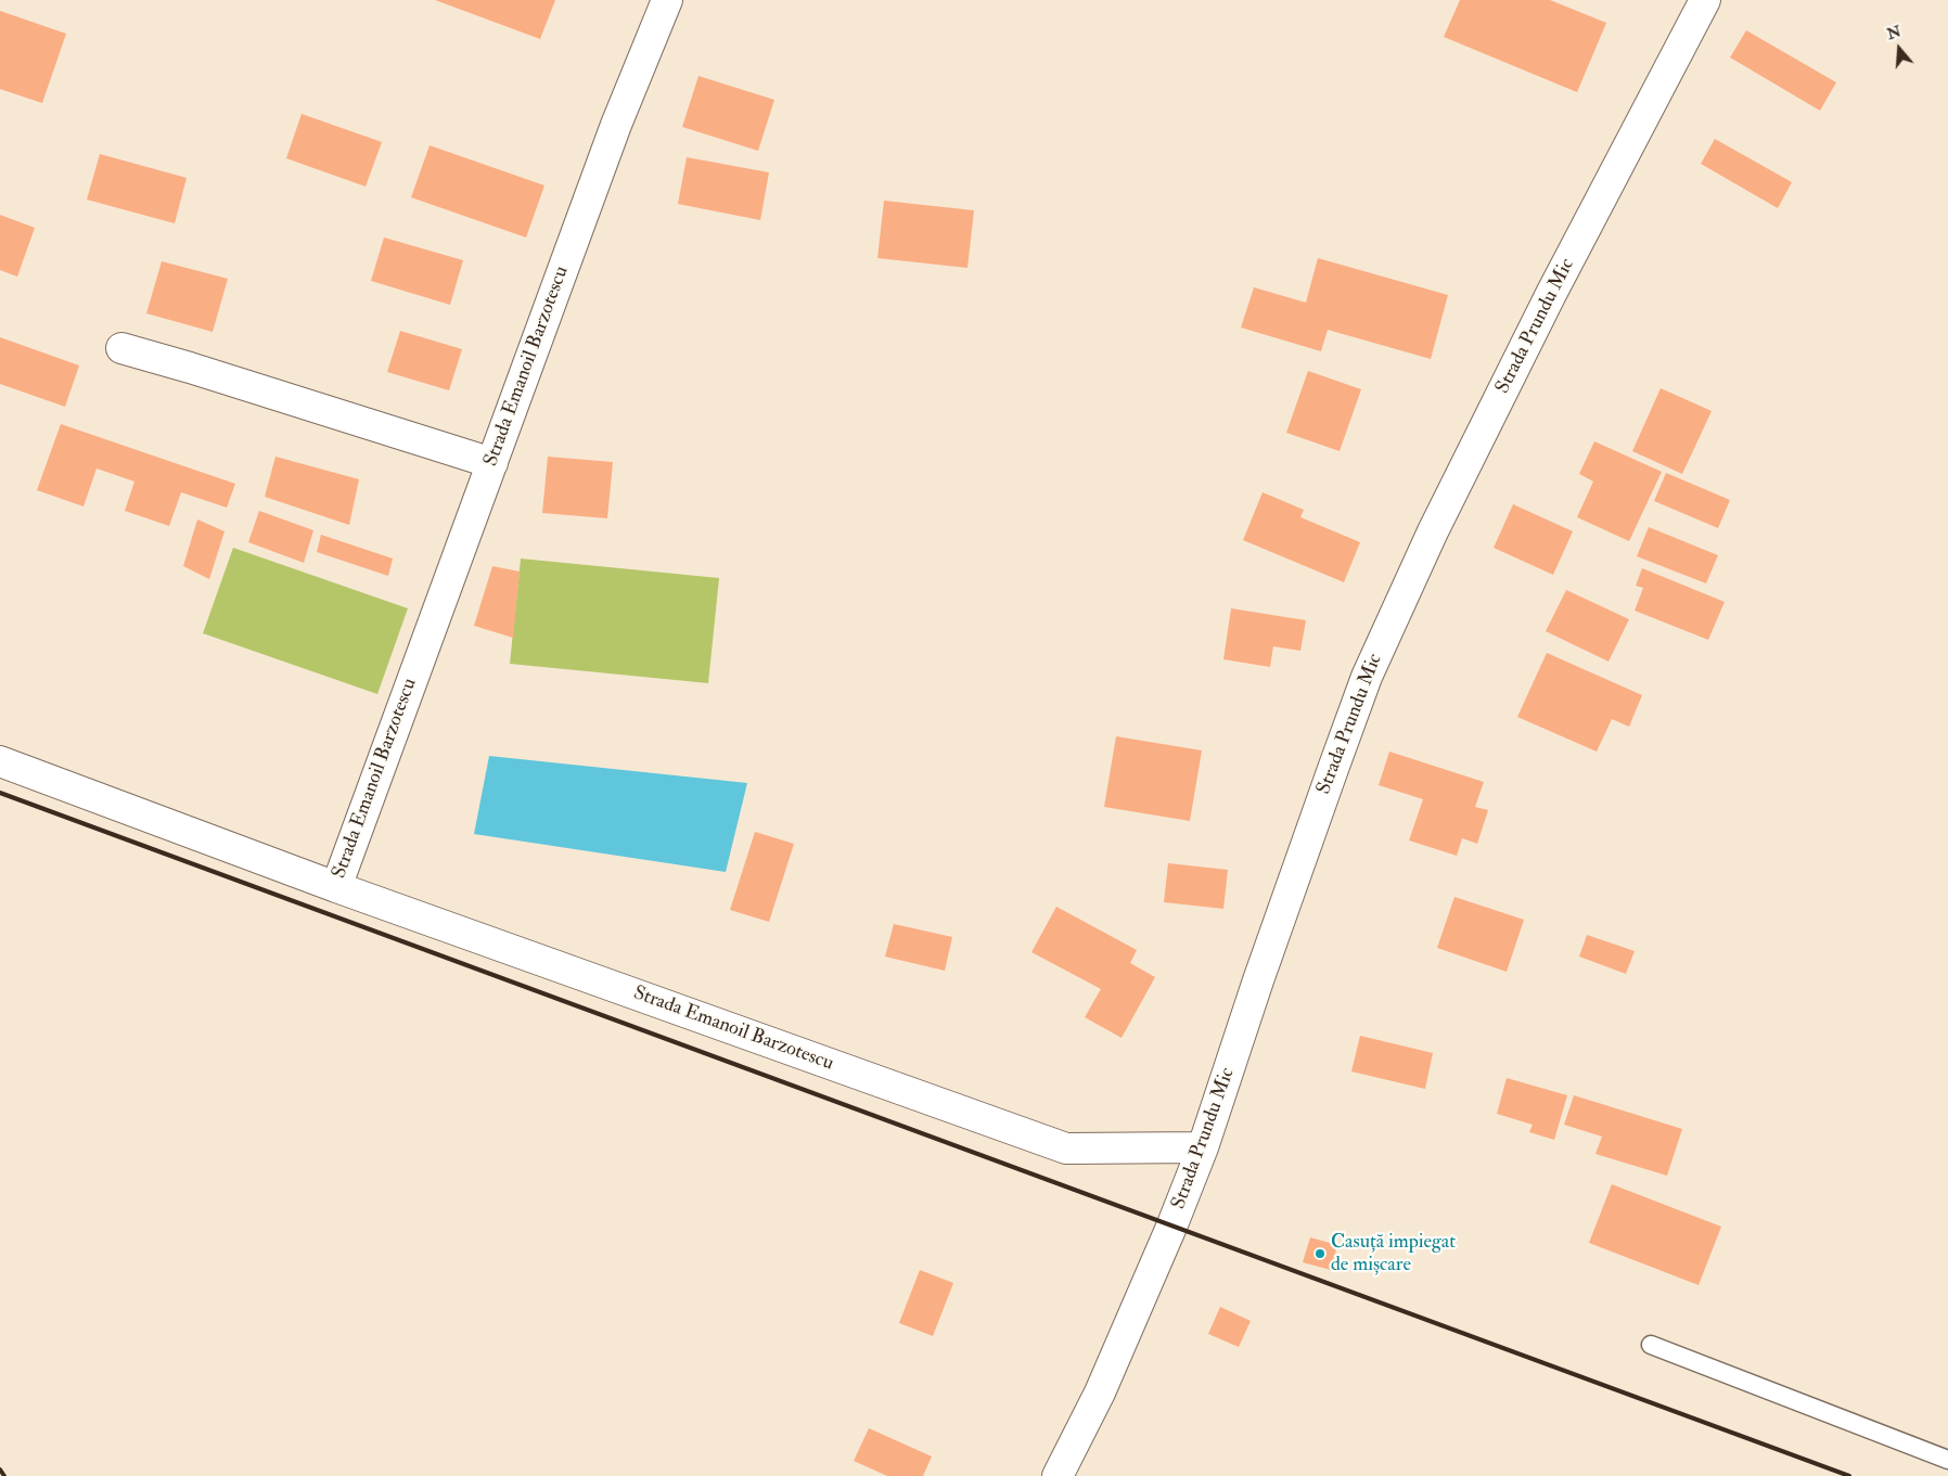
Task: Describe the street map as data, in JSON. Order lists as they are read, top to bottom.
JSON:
{
  "streets": {
    "street": ["Strada Prundu Mic", "Strada Emanoil Barzotescu"]
  },
  "crossings": [
    ["Strada Prundu Mic", "Strada Emanoil Barzotescu"]
  ],
  "places": ["Casuță impiegat de mișcare"],
  "north": "top"
}
